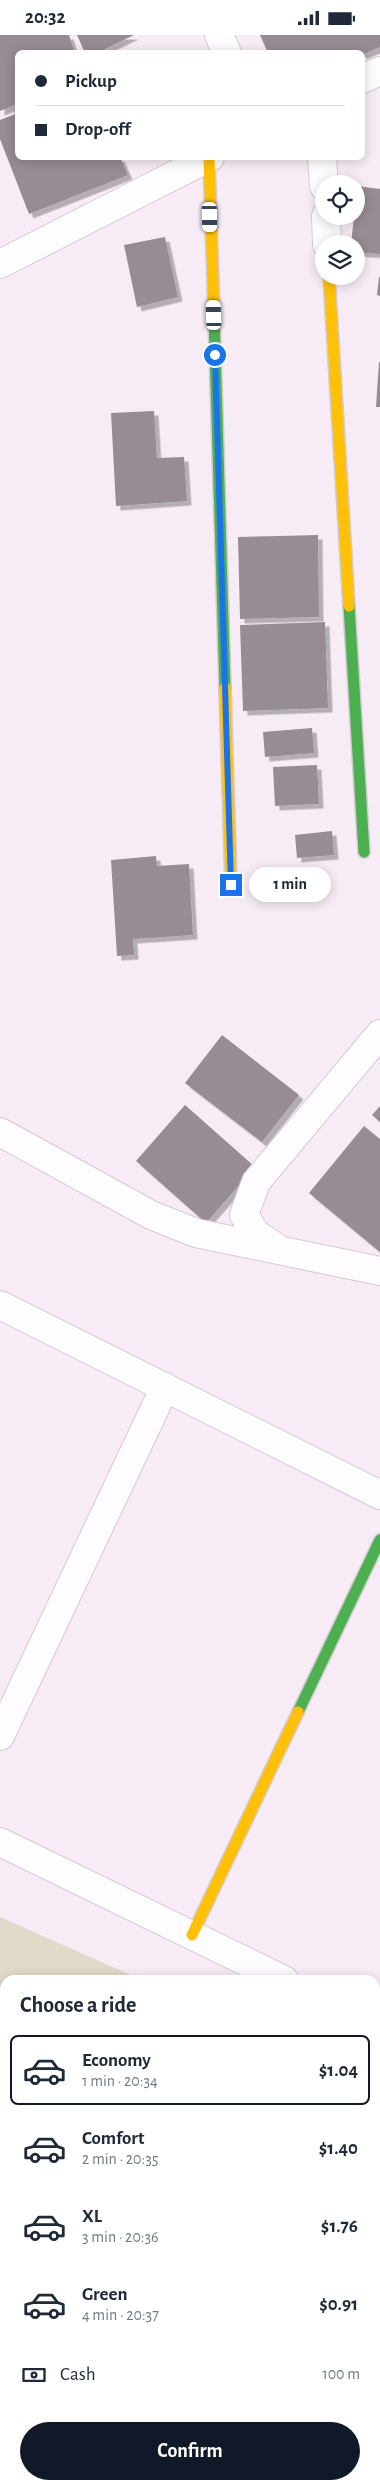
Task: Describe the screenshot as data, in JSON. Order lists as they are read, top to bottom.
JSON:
{
  "page": {
    "status": "20:32",
    "banner": ["Pickup", "Drop-off"],
    "bubble": "1 min",
    "heading": "Choose a ride",
    "list": [
      {
        "name": "Economy",
        "note": "1 min · 20:34",
        "value": "$1.04"
      },
      {
        "name": "Comfort",
        "note": "2 min · 20:35",
        "value": "$1.40"
      },
      {
        "name": "XL",
        "note": "3 min · 20:36",
        "value": "$1.76"
      },
      {
        "name": "Green",
        "note": "4 min · 20:37",
        "value": "$0.91"
      }
    ],
    "pay": ["Cash", "100 m"],
    "buttons": "Confirm"
  }
}
